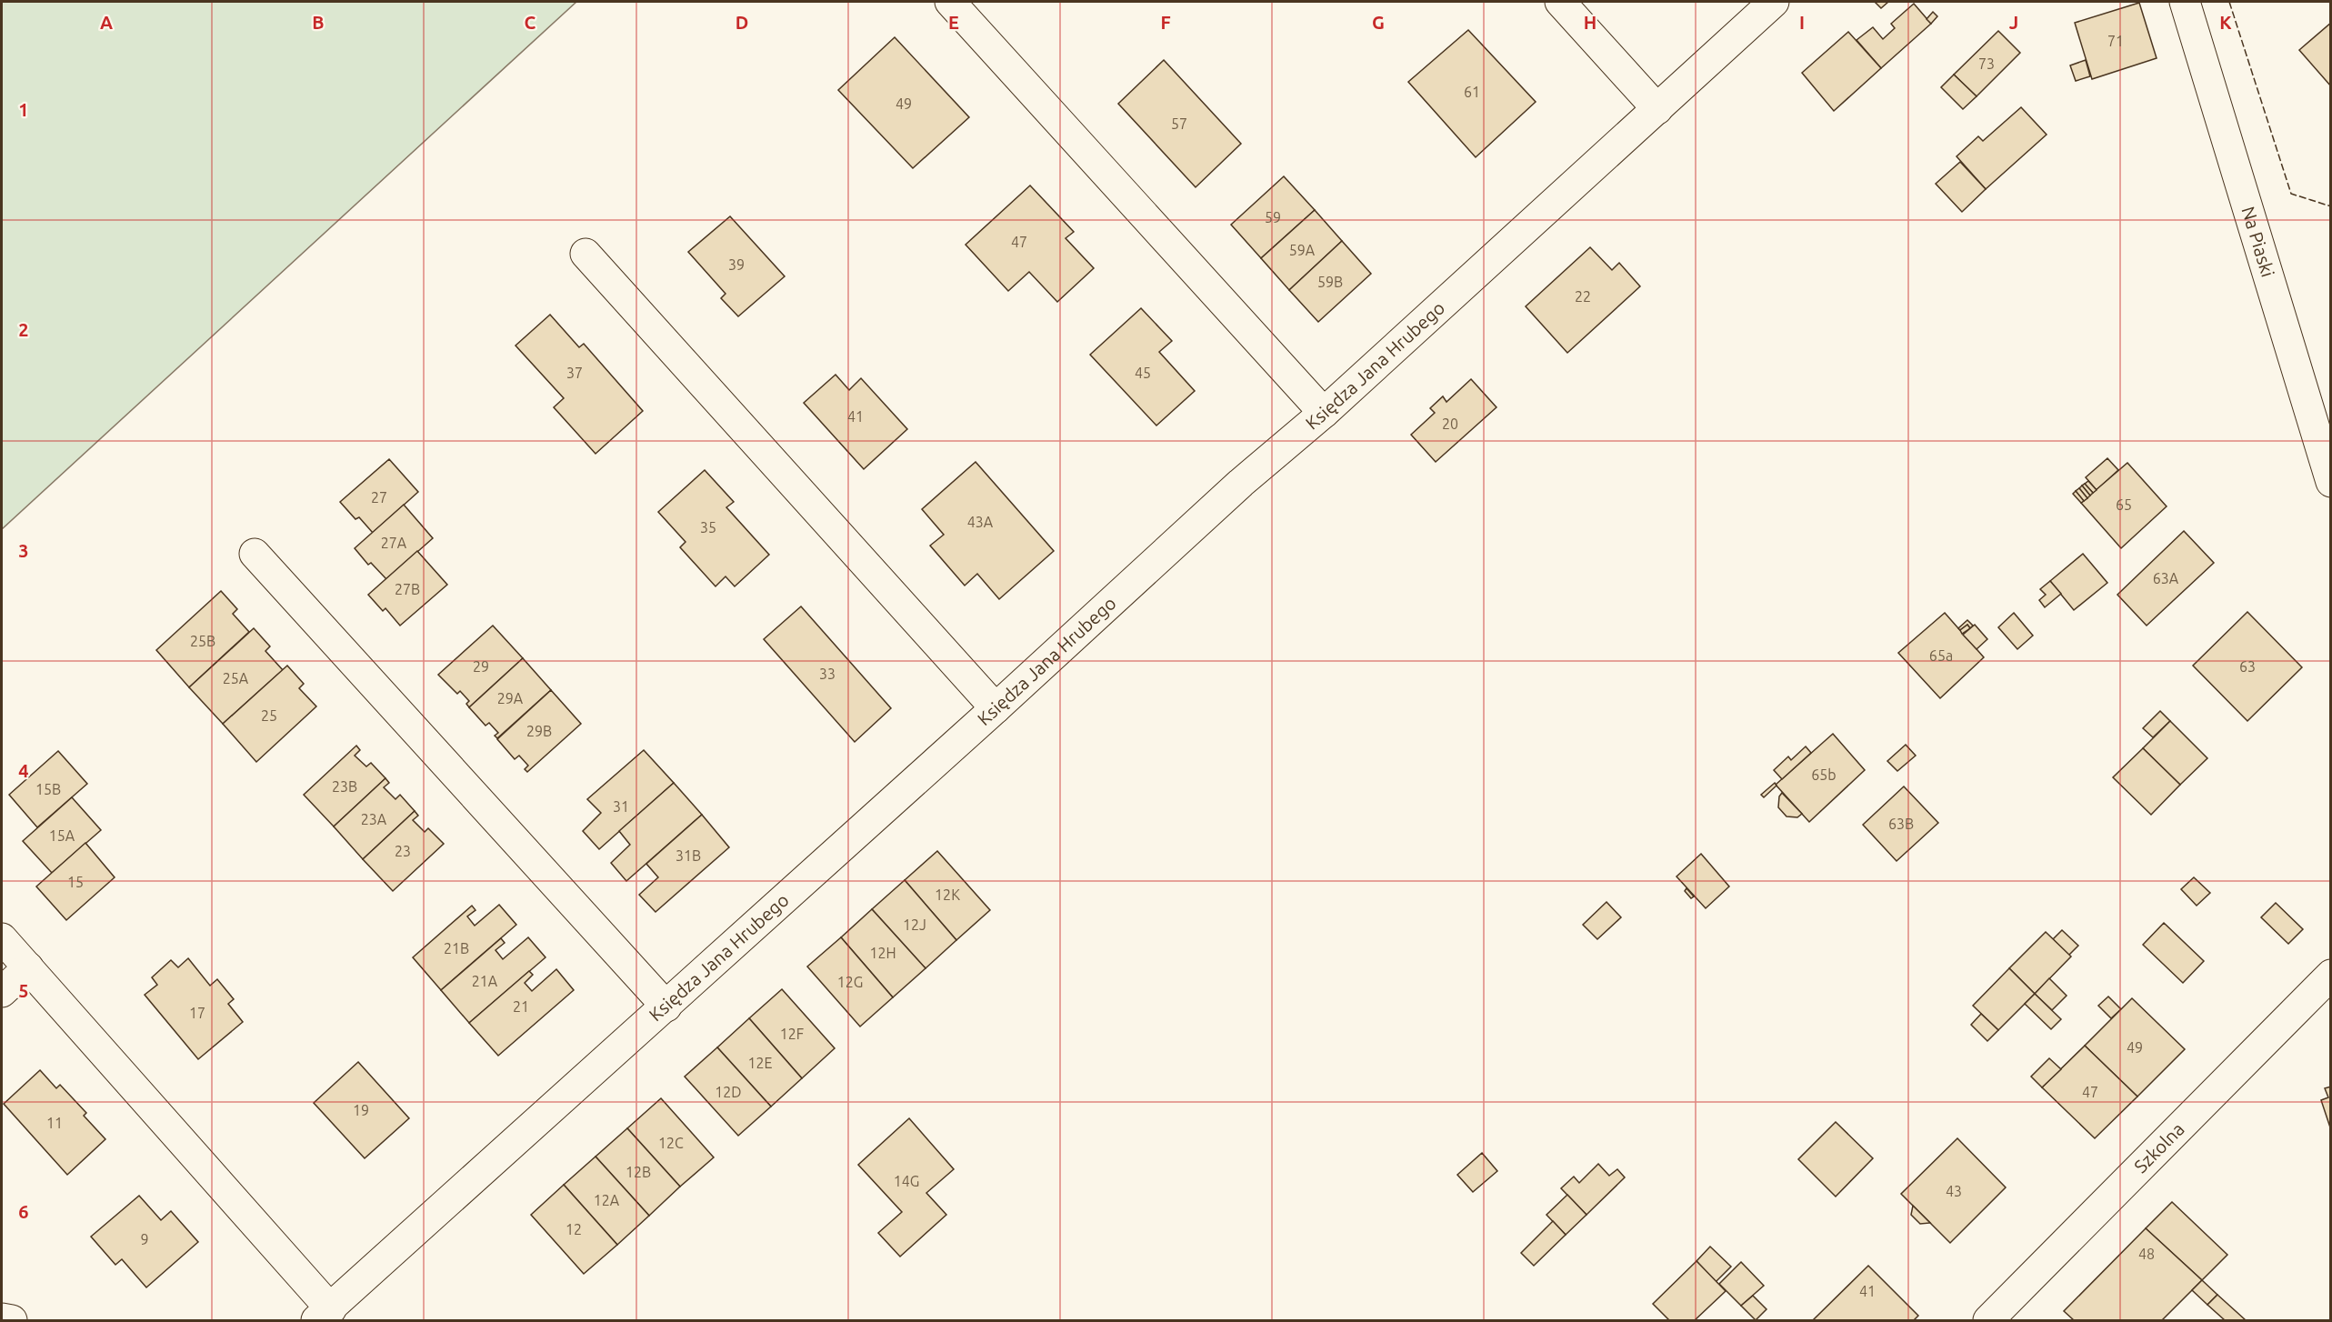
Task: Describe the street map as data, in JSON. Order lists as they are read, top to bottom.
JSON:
{
  "streets": {
    "street": ["Na Piaski", "Księdza Jana Hrubego", "Szkolna"]
  },
  "house_numbers": [
    "71",
    "73",
    "61",
    "49",
    "57",
    "59",
    "47",
    "59A",
    "39",
    "59B",
    "22",
    "37",
    "45",
    "41",
    "20",
    "27",
    "65",
    "43A",
    "35",
    "27A",
    "63A",
    "27B",
    "25B",
    "65a",
    "29",
    "63",
    "33",
    "25A",
    "29A",
    "25",
    "29B",
    "65b",
    "23B",
    "15B",
    "31",
    "23A",
    "63B",
    "15A",
    "23",
    "31B",
    "15",
    "12K",
    "12J",
    "21B",
    "12H",
    "21A",
    "12G",
    "21",
    "17",
    "12F",
    "49",
    "12E",
    "12D",
    "47",
    "19",
    "11",
    "12C",
    "12B",
    "14G",
    "43",
    "12A",
    "12",
    "9",
    "48",
    "41"
  ],
  "grid": {
    "columns": [
      "A",
      "B",
      "C",
      "D",
      "E",
      "F",
      "G",
      "H",
      "I",
      "J",
      "K"
    ],
    "rows": [
      "1",
      "2",
      "3",
      "4",
      "5",
      "6"
    ]
  }
}
